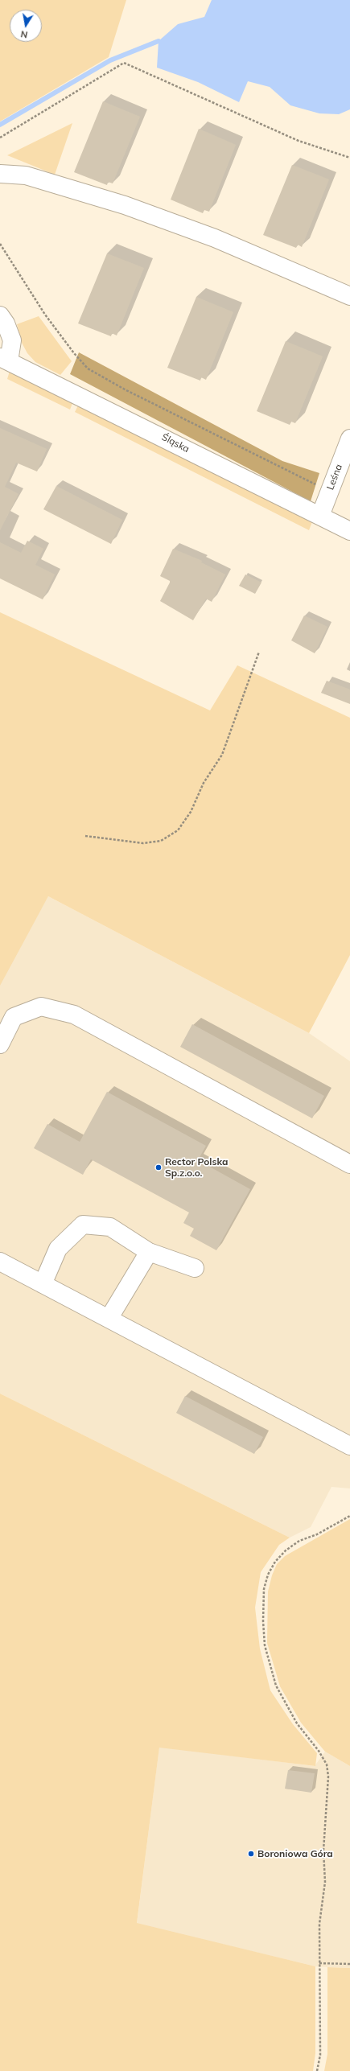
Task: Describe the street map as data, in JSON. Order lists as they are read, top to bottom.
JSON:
{
  "streets": {
    "main road": ["Śląska", "Leśna"]
  },
  "crossings": [
    ["Śląska", "Leśna"]
  ],
  "places": ["Rector Polska Sp.z.o.o.", "Boroniowa Góra"],
  "north": "bottom"
}
